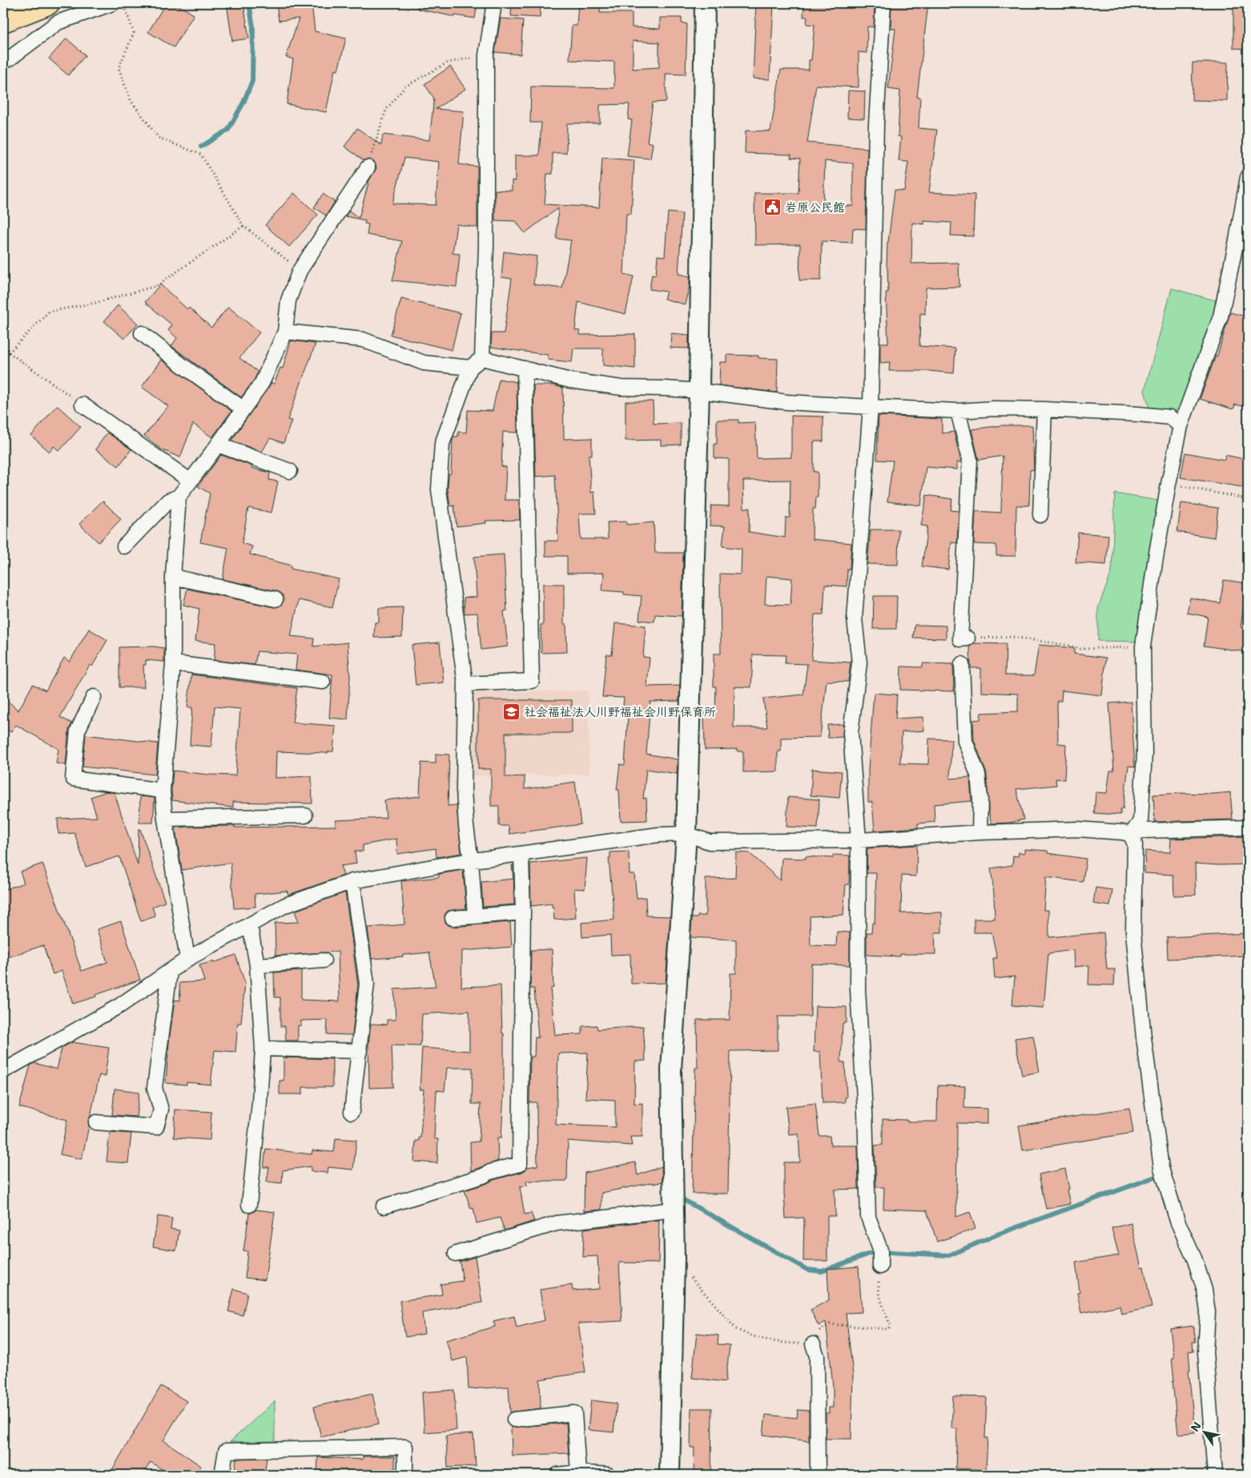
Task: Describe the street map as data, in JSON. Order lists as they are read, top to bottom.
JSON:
{
  "places": {
    "public building": ["岩原公民館"],
    "school or university": ["社会福祉法人川野福祉会川野保育所"]
  },
  "north": "top left"
}
